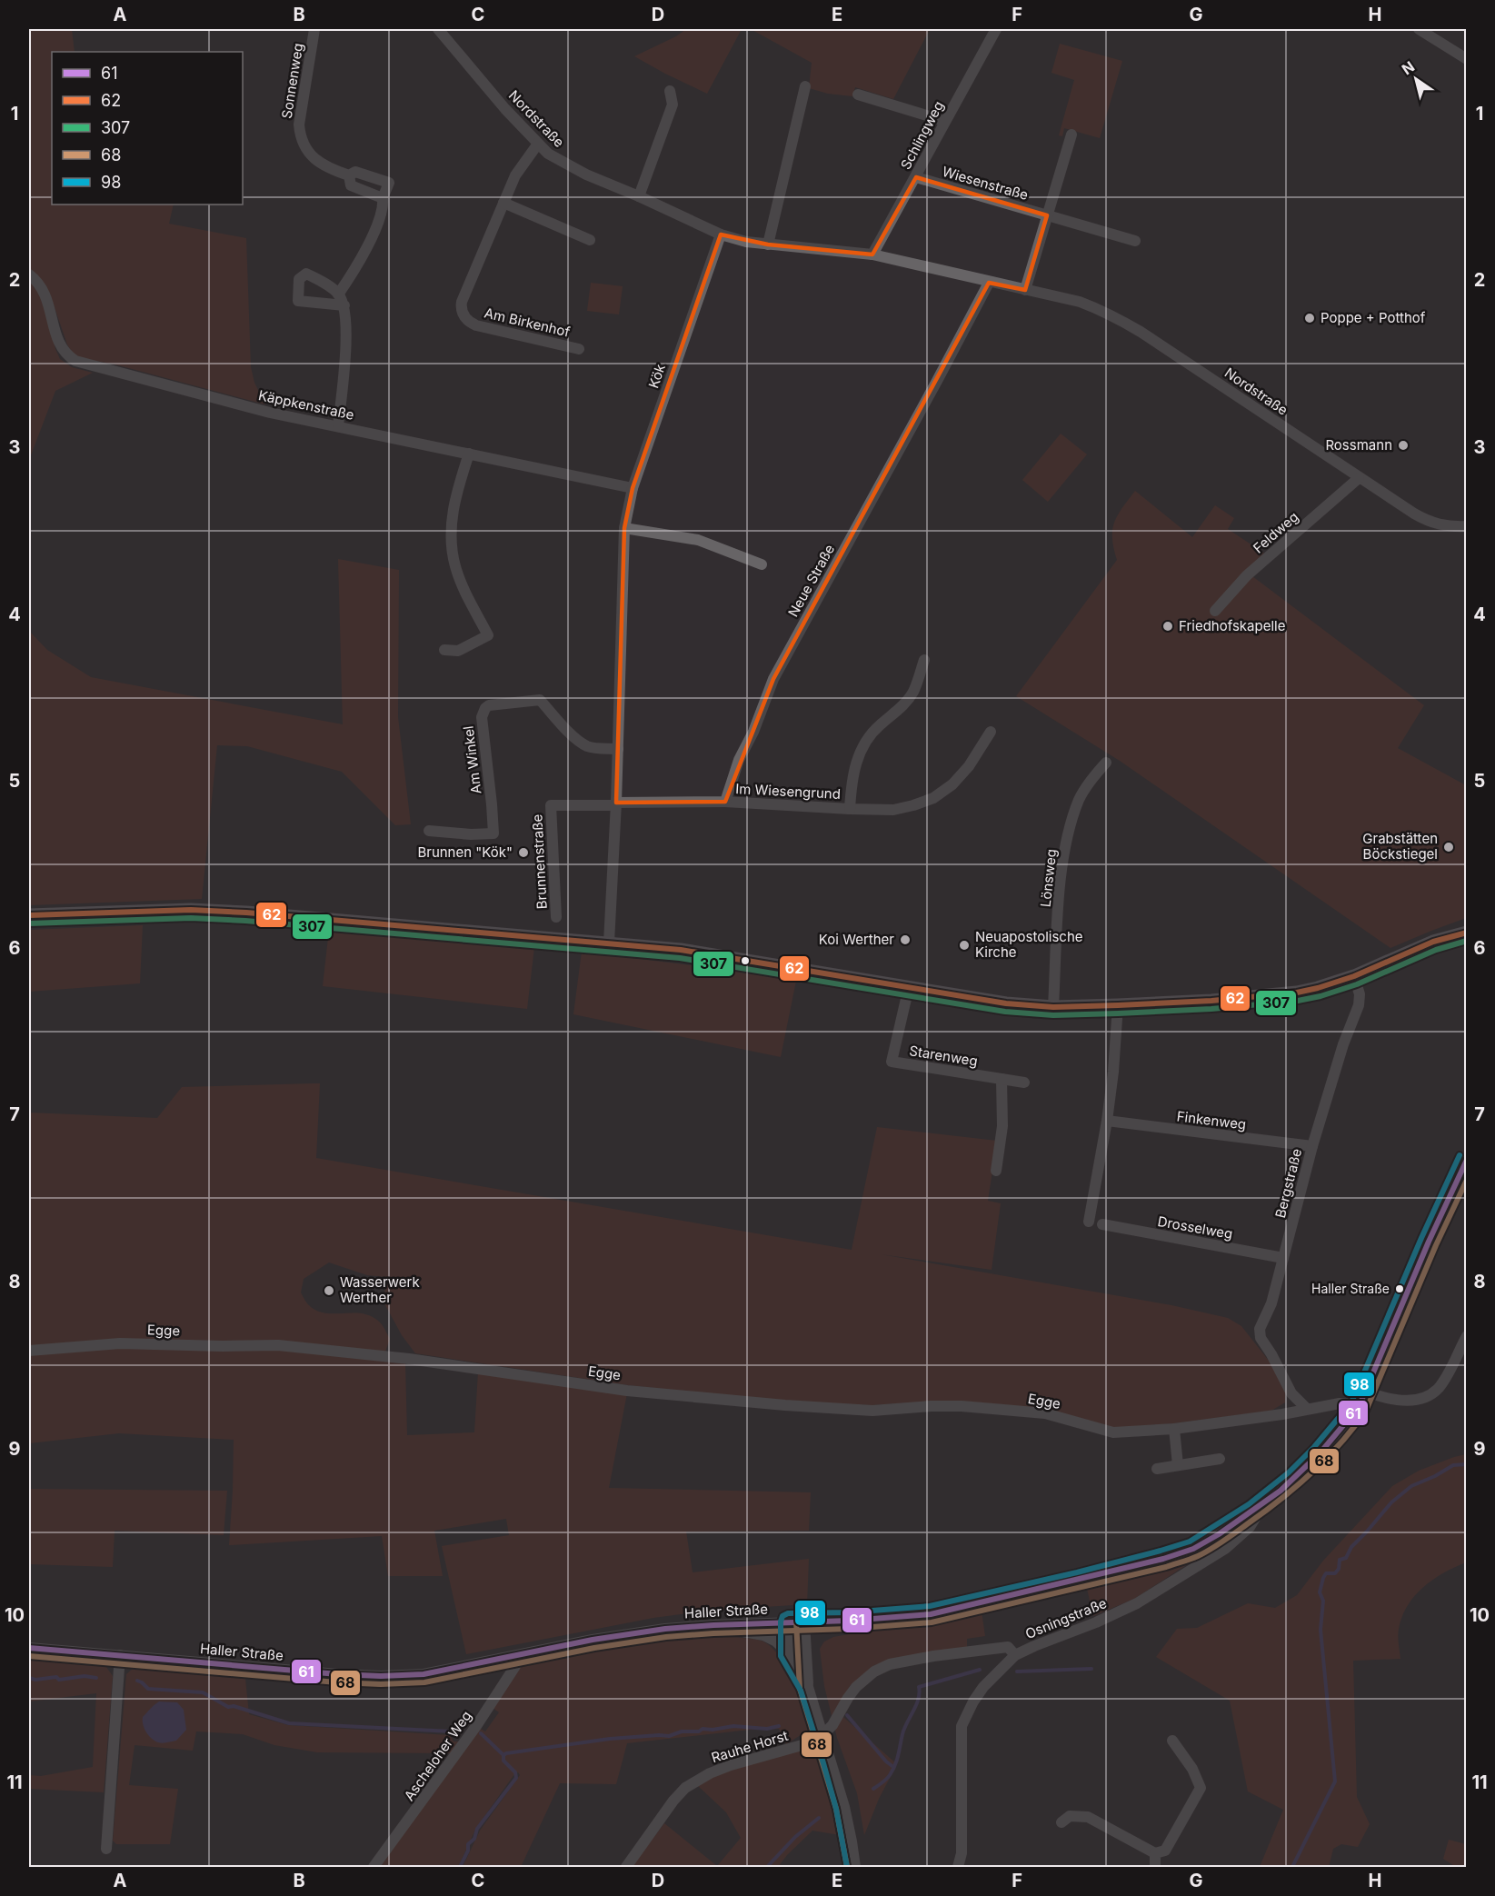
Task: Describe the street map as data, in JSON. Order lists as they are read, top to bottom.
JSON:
{
  "streets": {
    "street": [
      "Sonnenweg",
      "Nordstraße",
      "Schlingweg",
      "Wiesenstraße",
      "Am Birkenhof",
      "Kök",
      "Käppkenstraße",
      "Feldweg",
      "Neue Straße",
      "Am Winkel",
      "Im Wiesengrund",
      "Brunnenstraße",
      "Lönsweg",
      "Starenweg",
      "Finkenweg",
      "Bergstraße",
      "Drosselweg",
      "Egge",
      "Haller Straße",
      "Osningstraße",
      "Rauhe Horst",
      "Ascheloher Weg"
    ]
  },
  "crossings": [
    ["Nordstraße", "Schlingweg"],
    ["Nordstraße", "Am Birkenhof"],
    ["Nordstraße", "Kök"],
    ["Nordstraße", "Feldweg"],
    ["Nordstraße", "Neue Straße"],
    ["Schlingweg", "Wiesenstraße"],
    ["Kök", "Käppkenstraße"],
    ["Kök", "Am Winkel"],
    ["Kök", "Brunnenstraße"],
    ["Neue Straße", "Im Wiesengrund"],
    ["Finkenweg", "Bergstraße"],
    ["Bergstraße", "Drosselweg"],
    ["Bergstraße", "Egge"],
    ["Egge", "Haller Straße"],
    ["Haller Straße", "Osningstraße"],
    ["Haller Straße", "Ascheloher Weg"],
    ["Osningstraße", "Rauhe Horst"]
  ],
  "places": [
    "Poppe + Potthof",
    "Rossmann",
    "Friedhofskapelle",
    "Grabstätten Böckstiegel",
    "Brunnen \"Kök\"",
    "Koi Werther",
    "Neuapostolische Kirche",
    "Haller Straße",
    "Wasserwerk Werther"
  ],
  "lines": [
    "transit line 62",
    "transit line 307",
    "transit line 98",
    "transit line 61",
    "transit line 68"
  ],
  "legend": [
    "61",
    "62",
    "307",
    "68",
    "98"
  ],
  "north": "top left",
  "grid": {
    "columns": [
      "A",
      "B",
      "C",
      "D",
      "E",
      "F",
      "G",
      "H"
    ],
    "rows": [
      "1",
      "2",
      "3",
      "4",
      "5",
      "6",
      "7",
      "8",
      "9",
      "10",
      "11"
    ]
  }
}
